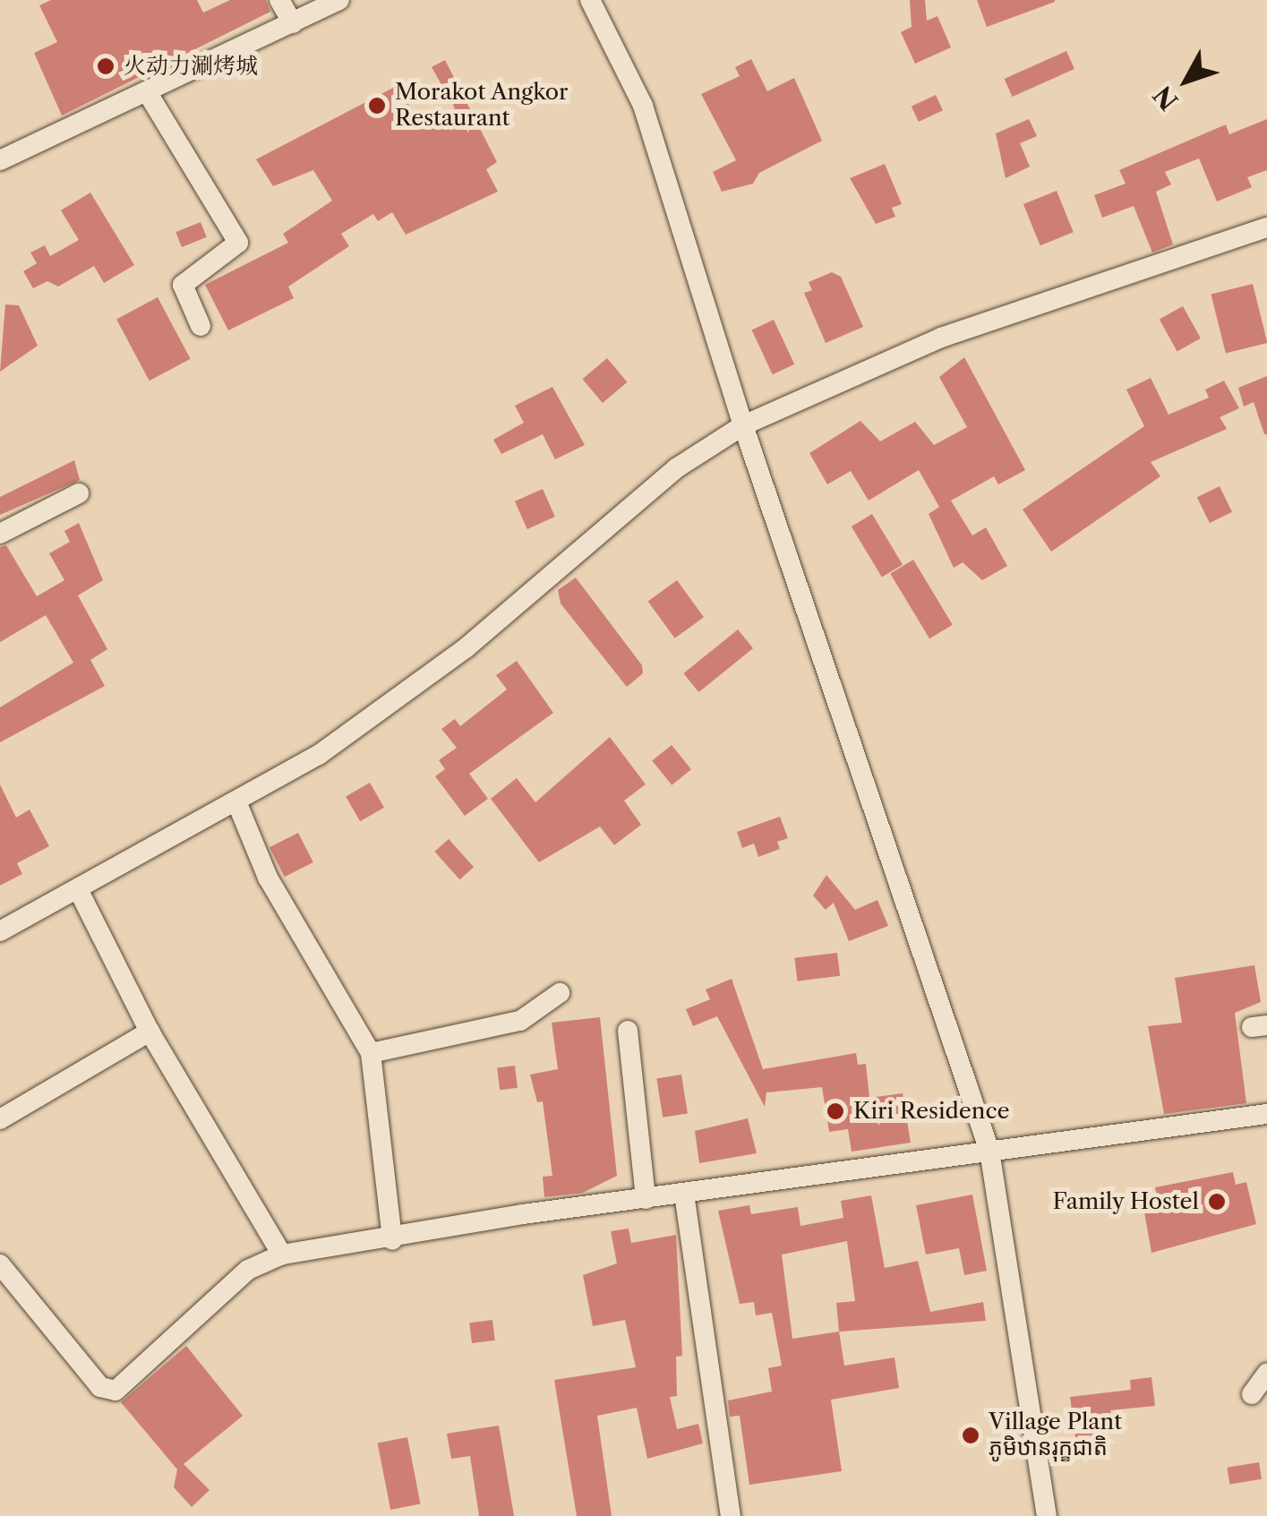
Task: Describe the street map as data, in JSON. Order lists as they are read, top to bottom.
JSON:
{
  "places": [
    "火动力涮烤城",
    "Morakot Angkor Restaurant",
    "Kiri Residence",
    "Family Hostel",
    "Village Plant ភូមិឋានរុក្ខជាតិ"
  ],
  "north": "bottom left"
}
